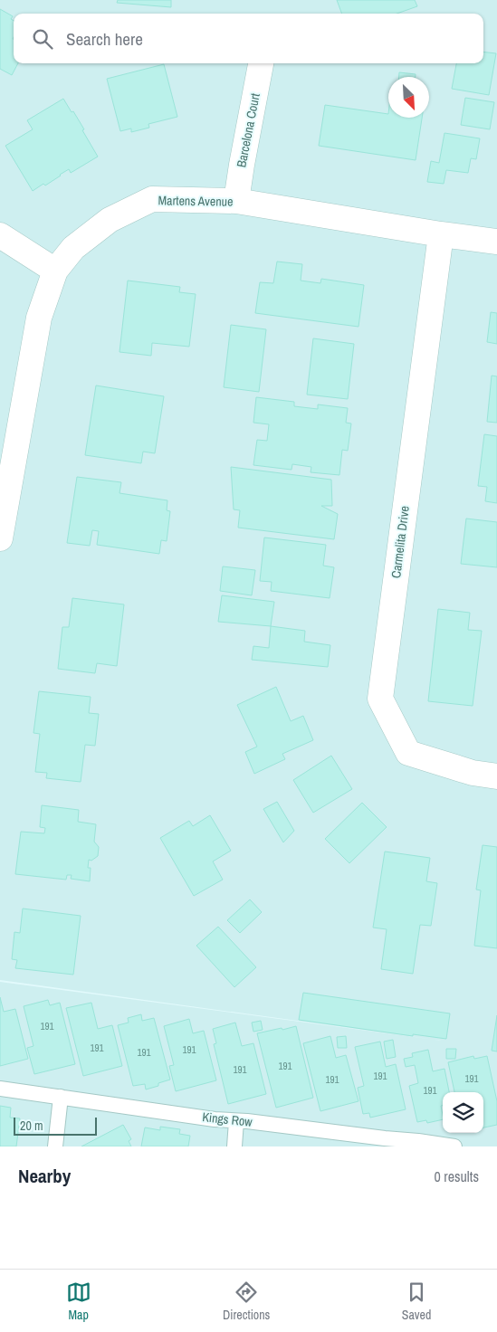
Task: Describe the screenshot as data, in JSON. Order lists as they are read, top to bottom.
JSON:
{
  "streets": {
    "street": ["Barcelona Court", "Martens Avenue", "Carmelita Drive"],
    "lane": ["Kings Row"]
  },
  "crossings": [
    ["Barcelona Court", "Martens Avenue"],
    ["Martens Avenue", "Carmelita Drive"]
  ],
  "house_numbers": [
    "191",
    "191",
    "191",
    "191",
    "191",
    "191",
    "191",
    "191",
    "191",
    "191"
  ],
  "scale_bar": "20 m",
  "north": "bottom right",
  "page": {
    "search": "Search here",
    "scale": "20 m",
    "heading": ["Nearby", "0 results"],
    "nav": ["Map", "Directions", "Saved"]
  }
}
